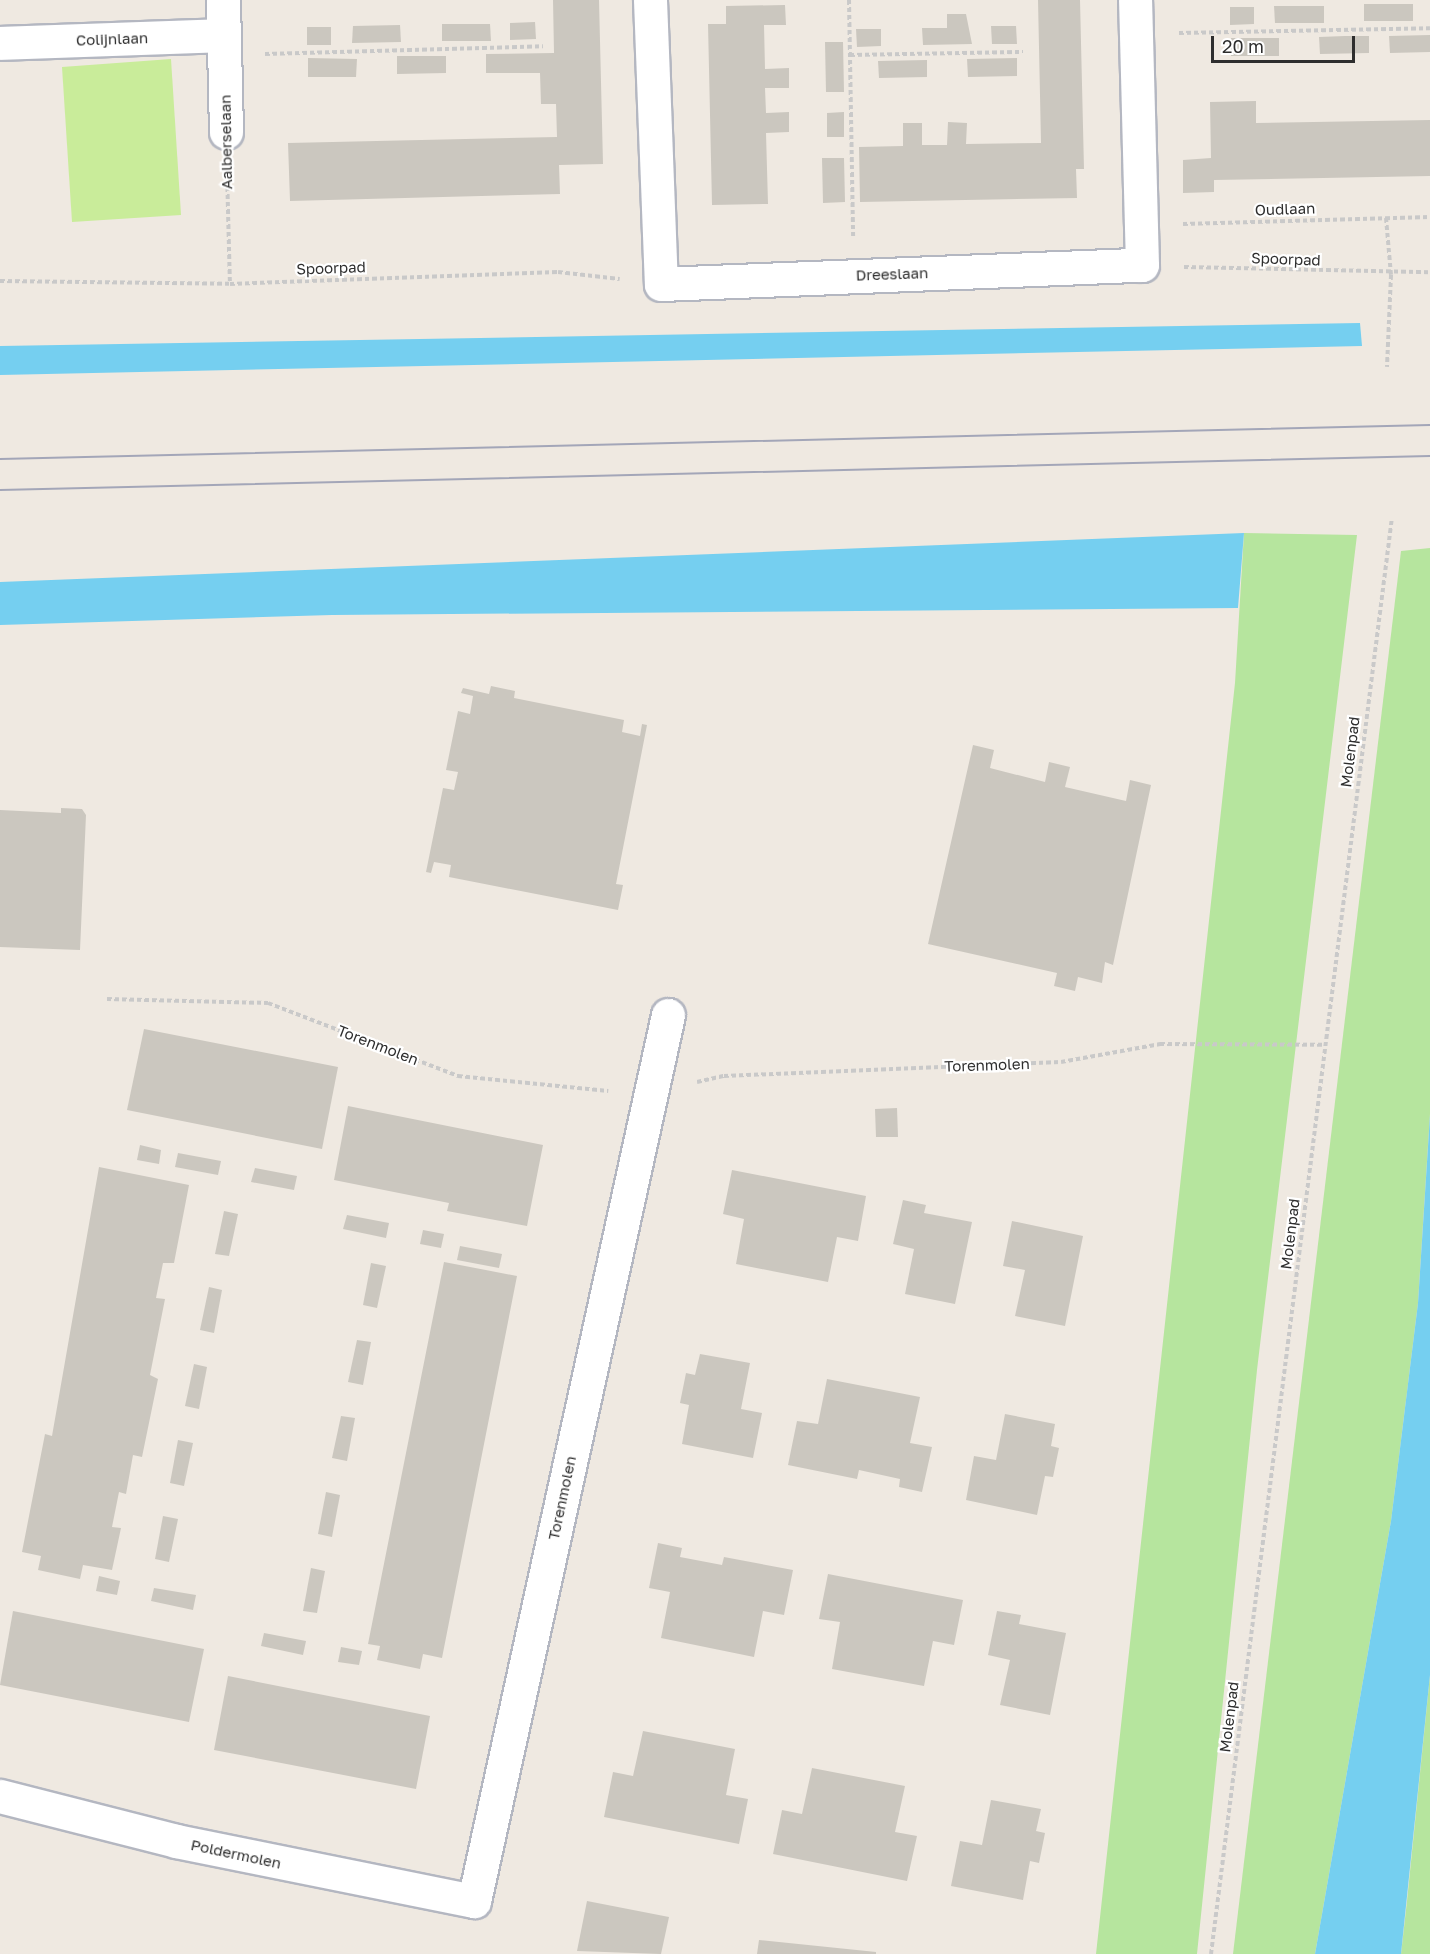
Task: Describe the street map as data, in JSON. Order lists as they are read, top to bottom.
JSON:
{
  "streets": {
    "street": [
      "Colijnlaan",
      "Aalberselaan",
      "Dreeslaan",
      "Torenmolen",
      "Poldermolen"
    ],
    "path": ["Oudlaan", "Spoorpad", "Molenpad"]
  },
  "crossings": [
    ["Colijnlaan", "Aalberselaan"],
    ["Aalberselaan", "Spoorpad"],
    ["Spoorpad", "Dreeslaan"],
    ["Molenpad", "Torenmolen"],
    ["Torenmolen", "Poldermolen"]
  ],
  "scale_bar": "20 m"
}
